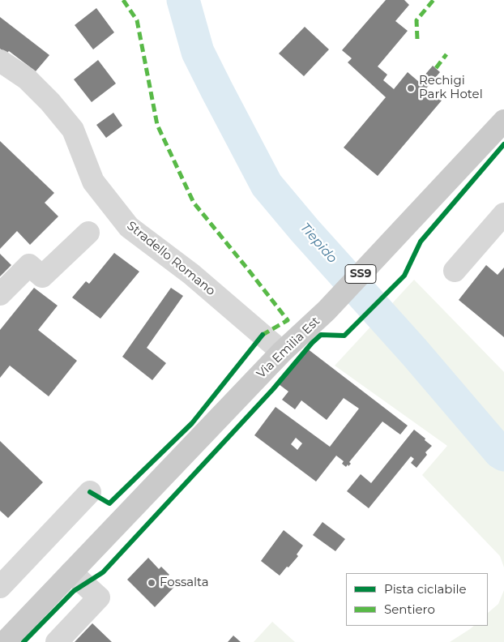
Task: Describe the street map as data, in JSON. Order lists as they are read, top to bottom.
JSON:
{
  "streets": {
    "main road": ["SS9", "Via Emilia Est"],
    "street": ["Stradello Romano"]
  },
  "crossings": [
    ["Stradello Romano", "Via Emilia Est"]
  ],
  "water": ["Tiepido"],
  "places": ["Rechigi Park Hotel", "Fossalta"],
  "legend": ["Pista ciclabile", "Sentiero"]
}
